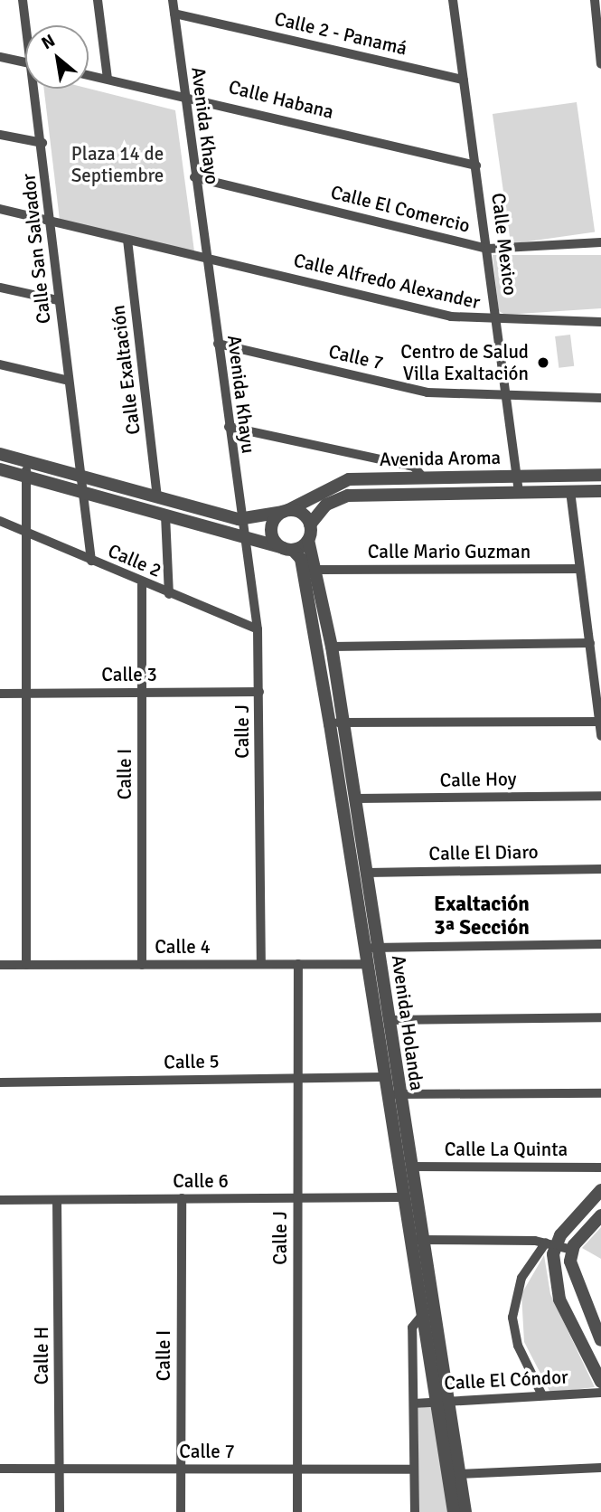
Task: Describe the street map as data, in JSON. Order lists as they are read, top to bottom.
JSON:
{
  "streets": {
    "street": [
      "Calle 2 - Panamá",
      "Calle Habana",
      "Avenida Khayo",
      "Calle El Comercio",
      "Calle Mexico",
      "Calle San Salvador",
      "Calle Alfredo Alexander",
      "Calle 7",
      "Calle Exaltación",
      "Avenida Khayu",
      "Avenida Aroma",
      "Calle Mario Guzman",
      "Calle 2",
      "Calle 3",
      "Calle J",
      "Calle I",
      "Calle Hoy",
      "Calle El Diaro",
      "Calle 4",
      "Avenida Holanda",
      "Calle 5",
      "Calle La Quinta",
      "Calle 6",
      "Calle H",
      "Calle El Cóndor"
    ]
  },
  "crossings": [
    ["Calle 2 - Panamá", "Avenida Khayo"],
    ["Calle 2 - Panamá", "Calle Mexico"],
    ["Calle Habana", "Avenida Khayo"],
    ["Calle Habana", "Calle Mexico"],
    ["Avenida Khayo", "Calle El Comercio"],
    ["Avenida Khayo", "Calle Alfredo Alexander"],
    ["Avenida Khayo", "Avenida Khayu"],
    ["Calle El Comercio", "Calle Mexico"],
    ["Calle Mexico", "Calle Alfredo Alexander"],
    ["Calle Mexico", "Calle 7"],
    ["Calle Mexico", "Avenida Aroma"],
    ["Calle San Salvador", "Calle Alfredo Alexander"],
    ["Calle San Salvador", "Avenida Aroma"],
    ["Calle San Salvador", "Calle 2"],
    ["Calle Alfredo Alexander", "Calle Exaltación"],
    ["Calle Alfredo Alexander", "Avenida Khayu"],
    ["Calle 7", "Avenida Khayu"],
    ["Calle 7", "Calle J"],
    ["Calle 7", "Calle I"],
    ["Calle 7", "Calle H"],
    ["Calle Exaltación", "Avenida Aroma"],
    ["Avenida Khayu", "Avenida Aroma"],
    ["Avenida Khayu", "Calle J"],
    ["Avenida Aroma", "Avenida Holanda"],
    ["Calle Mario Guzman", "Avenida Holanda"],
    ["Calle 2", "Calle J"],
    ["Calle 2", "Calle I"],
    ["Calle 3", "Calle J"],
    ["Calle 3", "Calle I"],
    ["Calle J", "Calle 4"],
    ["Calle J", "Calle 5"],
    ["Calle J", "Calle 6"],
    ["Calle I", "Calle 4"],
    ["Calle I", "Calle 6"],
    ["Calle Hoy", "Avenida Holanda"],
    ["Calle El Diaro", "Avenida Holanda"],
    ["Calle 4", "Avenida Holanda"],
    ["Avenida Holanda", "Calle 5"],
    ["Avenida Holanda", "Calle La Quinta"],
    ["Avenida Holanda", "Calle 6"],
    ["Avenida Holanda", "Calle El Cóndor"],
    ["Calle 6", "Calle H"]
  ],
  "districts": ["Exaltación 3ª Sección"],
  "parks": ["Plaza 14 de Septiembre"],
  "places": ["Centro de Salud Villa Exaltación"],
  "north": "top left"
}
